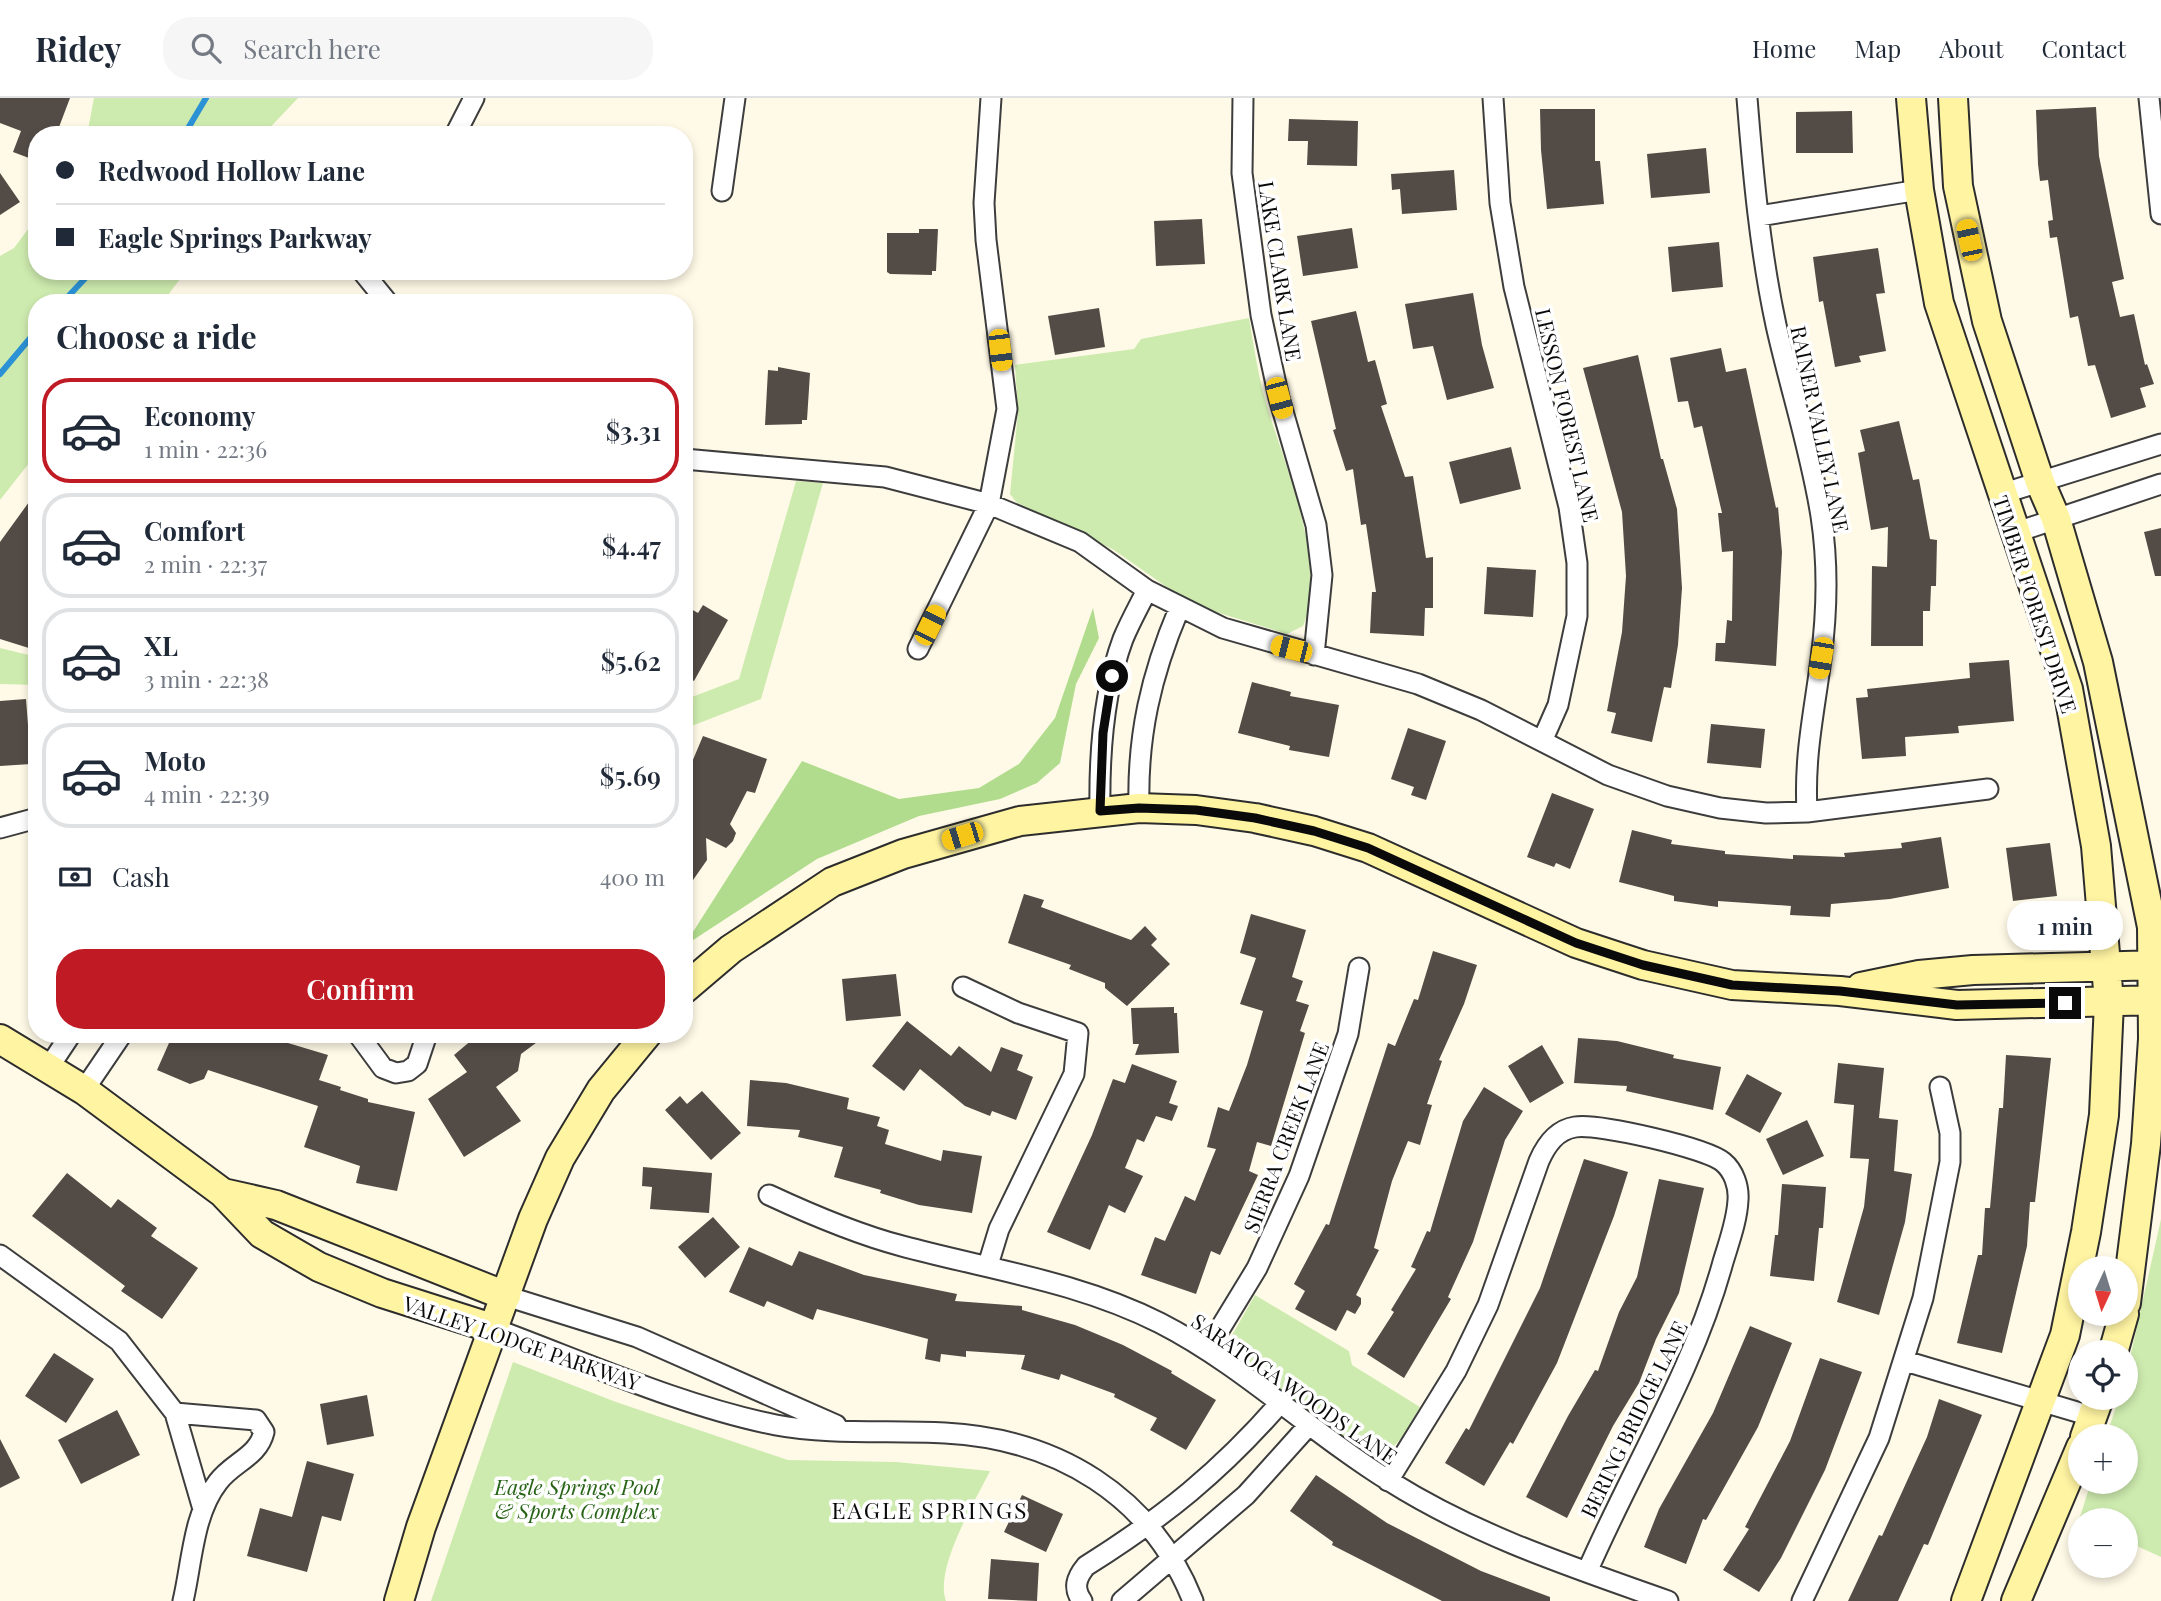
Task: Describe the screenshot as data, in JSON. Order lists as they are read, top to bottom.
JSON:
{
  "streets": {
    "street": [
      "LAKE CLARK LANE",
      "LESSON FOREST LANE",
      "RAINER VALLEY LANE",
      "TIMBER FOREST DRIVE",
      "SIERRA CREEK LANE",
      "VALLEY LODGE PARKWAY",
      "SARATOGA WOODS LANE",
      "BERING BRIDGE LANE"
    ]
  },
  "crossings": [
    ["SIERRA CREEK LANE", "SARATOGA WOODS LANE"],
    ["SARATOGA WOODS LANE", "BERING BRIDGE LANE"]
  ],
  "districts": ["EAGLE SPRINGS"],
  "parks": ["Eagle Springs Pool & Sports Complex"],
  "north": "bottom",
  "page": {
    "header": "Ridey",
    "search": "Search here",
    "nav": [
      "Home",
      "Map",
      "About",
      "Contact"
    ],
    "banner": ["Redwood Hollow Lane", "Eagle Springs Parkway"],
    "heading": "Choose a ride",
    "list": [
      {
        "name": "Economy",
        "note": "1 min · 22:36",
        "value": "$3.31"
      },
      {
        "name": "Comfort",
        "note": "2 min · 22:37",
        "value": "$4.47"
      },
      {
        "name": "XL",
        "note": "3 min · 22:38",
        "value": "$5.62"
      },
      {
        "name": "Moto",
        "note": "4 min · 22:39",
        "value": "$5.69"
      }
    ],
    "pay": ["Cash", "400 m"],
    "bubble": "1 min",
    "buttons": "Confirm",
    "map_buttons": ["+", "−"]
  }
}
